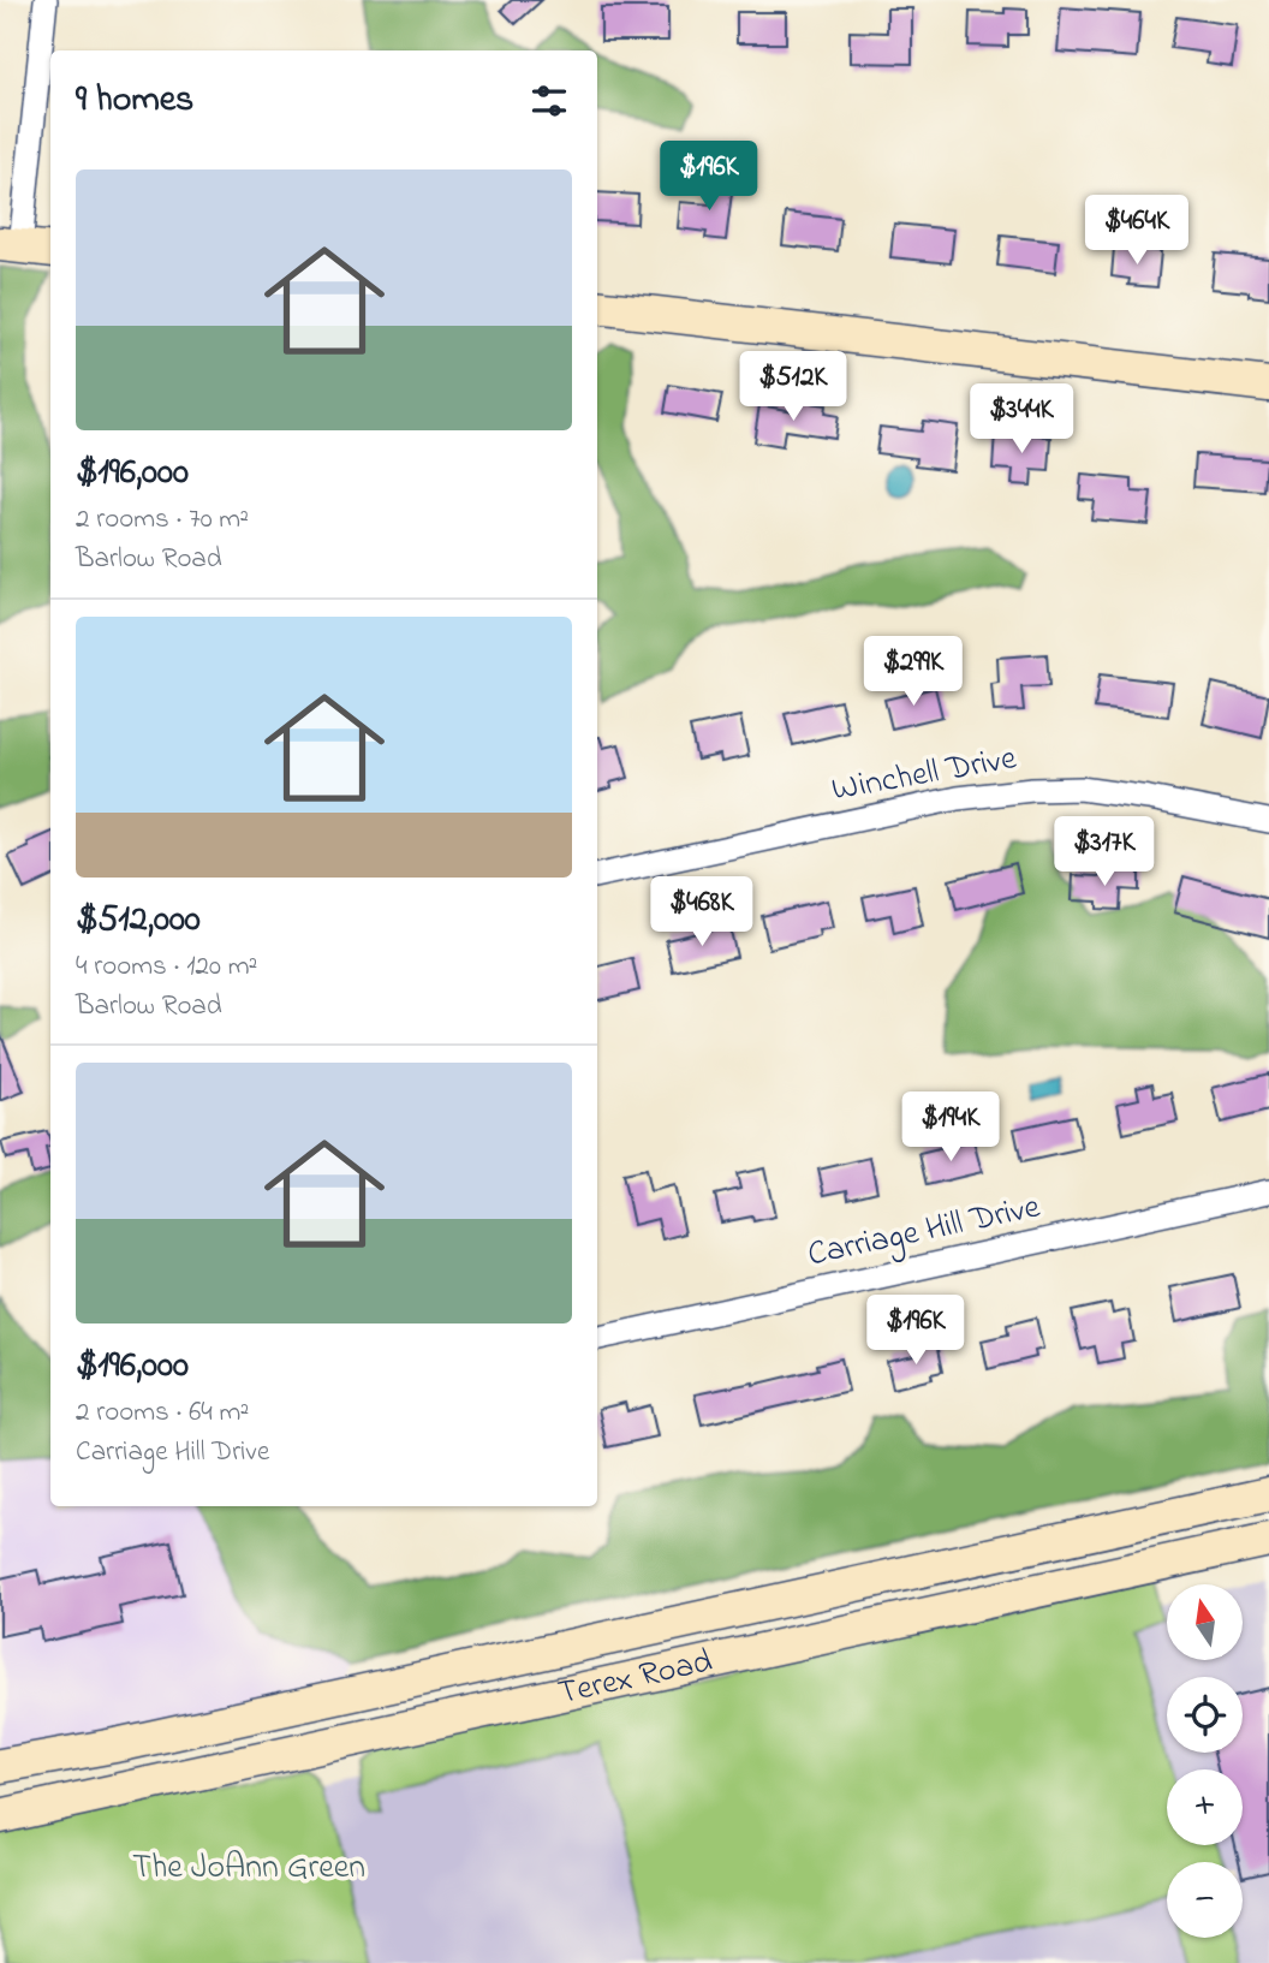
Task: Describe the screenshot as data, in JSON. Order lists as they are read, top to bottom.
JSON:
{
  "streets": {
    "street": ["Winchell Drive", "Carriage Hill Drive", "Terex Road"]
  },
  "parks": ["The JoAnn Green"],
  "north": "top",
  "page": {
    "heading": "9 homes",
    "price": [
      "$196K",
      "$464K",
      "$512K",
      "$344K",
      "$299K",
      "$317K",
      "$468K",
      "$194K",
      "$196K"
    ],
    "list": [
      {
        "name": "$196,000",
        "note": "2 rooms · 70 m² · Barlow Road"
      },
      {
        "name": "$512,000",
        "note": "4 rooms · 120 m² · Barlow Road"
      },
      {
        "name": "$196,000",
        "note": "2 rooms · 64 m² · Carriage Hill Drive"
      }
    ],
    "map_buttons": ["+", "−"]
  }
}
